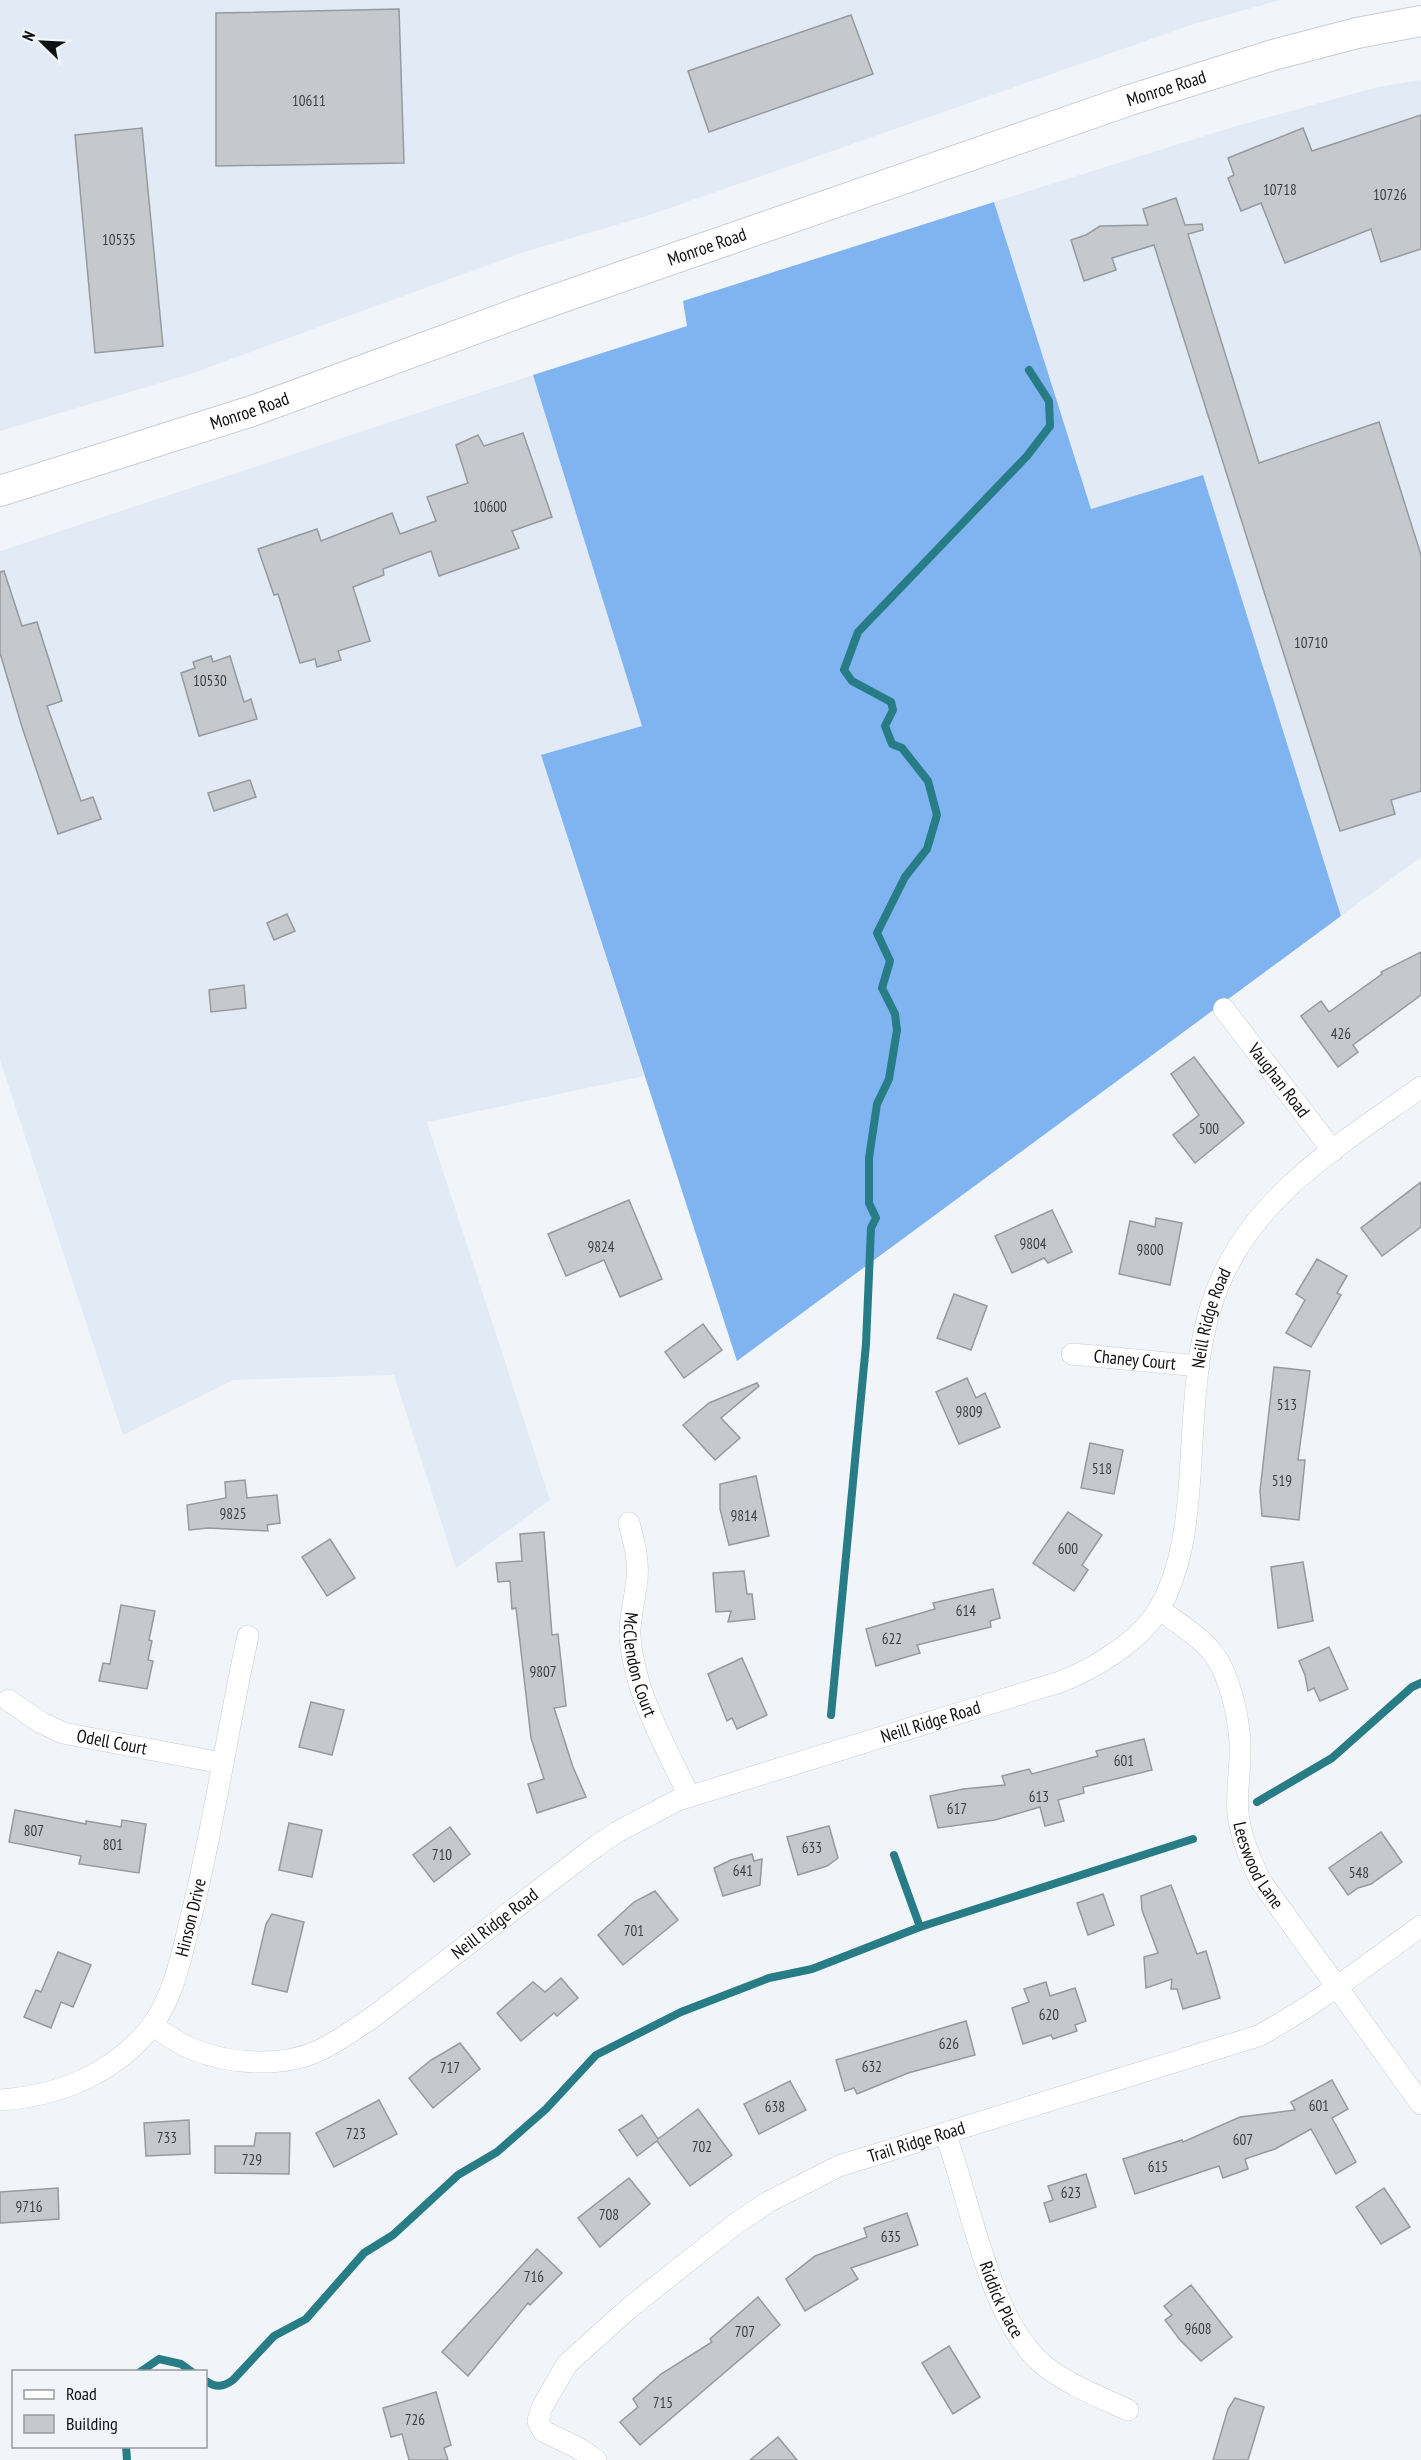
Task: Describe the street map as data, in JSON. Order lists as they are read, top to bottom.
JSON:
{
  "streets": {
    "main road": ["Monroe Road"],
    "street": [
      "Vaughan Road",
      "Neill Ridge Road",
      "Chaney Court",
      "McClendon Court",
      "Odell Court",
      "Leeswood Lane",
      "Hinson Drive",
      "Trail Ridge Road",
      "Riddick Place"
    ]
  },
  "crossings": [
    ["Vaughan Road", "Neill Ridge Road"],
    ["Neill Ridge Road", "Chaney Court"],
    ["Neill Ridge Road", "McClendon Court"],
    ["Neill Ridge Road", "Leeswood Lane"],
    ["Neill Ridge Road", "Hinson Drive"],
    ["Odell Court", "Hinson Drive"],
    ["Leeswood Lane", "Trail Ridge Road"],
    ["Trail Ridge Road", "Riddick Place"]
  ],
  "house_numbers": [
    "10611",
    "10718",
    "10726",
    "10535",
    "10600",
    "10710",
    "10530",
    "426",
    "500",
    "9804",
    "9824",
    "9800",
    "513",
    "9809",
    "518",
    "519",
    "9825",
    "9814",
    "600",
    "614",
    "622",
    "9807",
    "601",
    "613",
    "617",
    "807",
    "801",
    "633",
    "710",
    "641",
    "548",
    "701",
    "620",
    "626",
    "632",
    "717",
    "601",
    "638",
    "723",
    "733",
    "607",
    "702",
    "729",
    "615",
    "623",
    "9716",
    "708",
    "635",
    "716",
    "9608",
    "707",
    "715",
    "726"
  ],
  "legend": ["Road", "Building"],
  "north": "top left"
}
